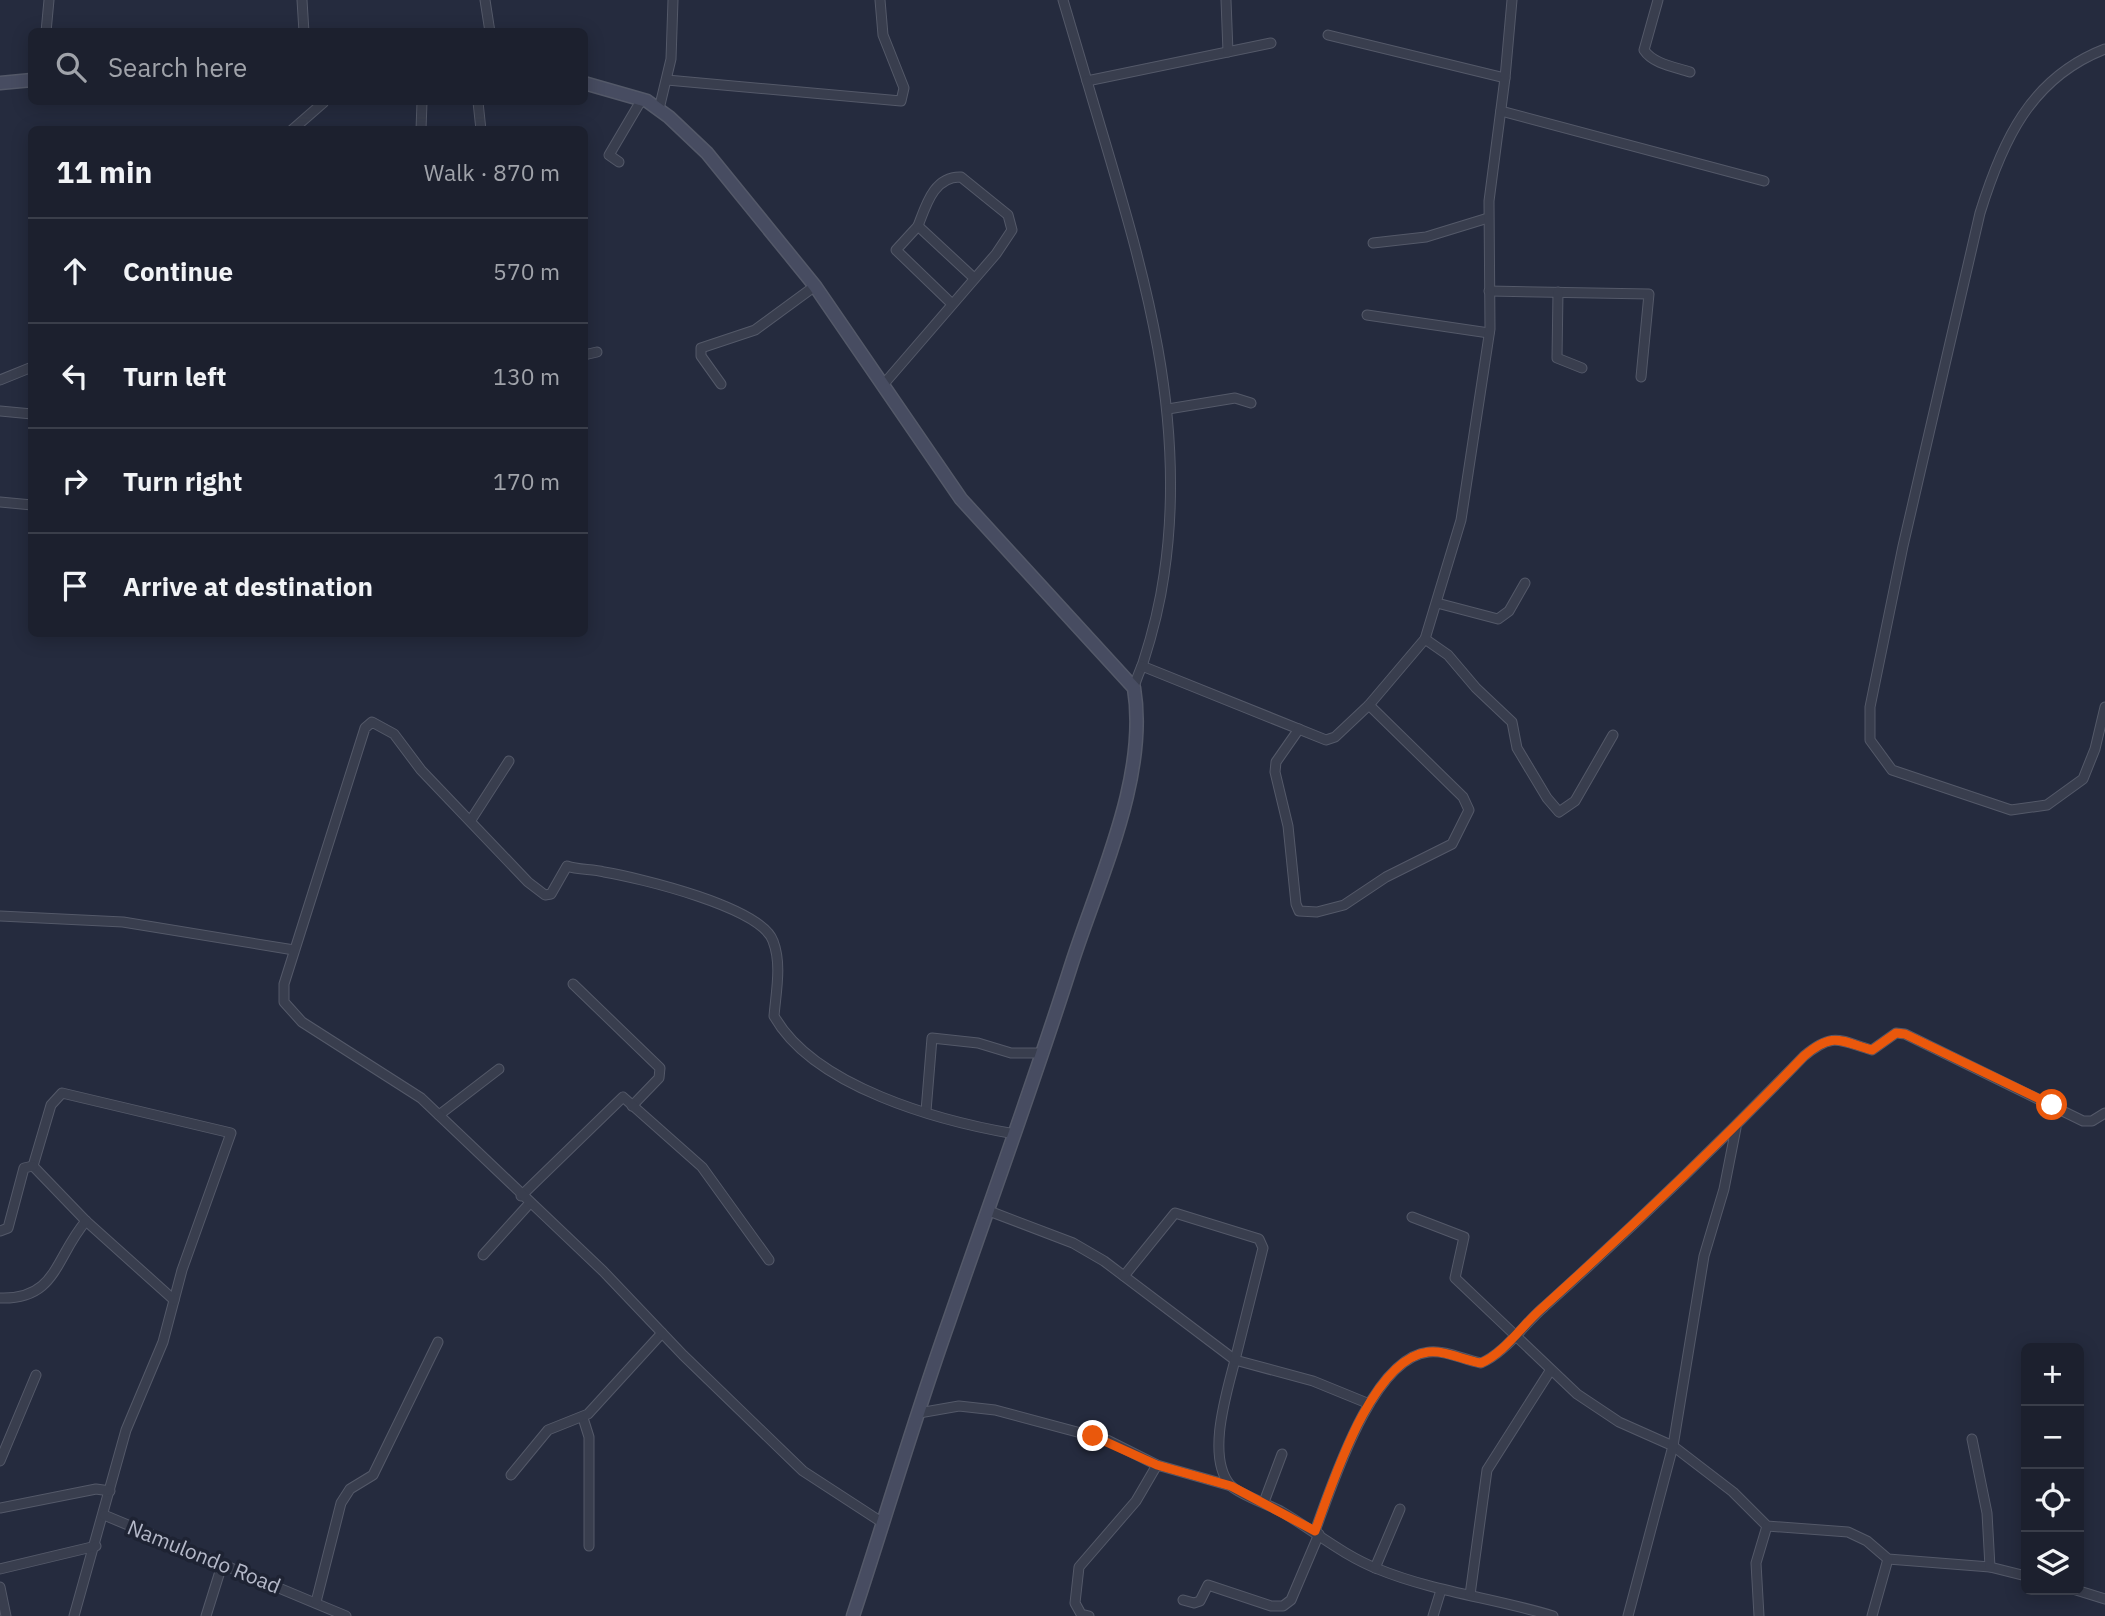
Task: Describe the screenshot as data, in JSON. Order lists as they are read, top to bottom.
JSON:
{
  "streets": {
    "street": ["Namulondo Road"]
  },
  "page": {
    "search": "Search here",
    "heading": ["11 min", "Walk · 870 m"],
    "list": [
      ["Continue", "570 m"],
      ["Turn left", "130 m"],
      ["Turn right", "170 m"],
      "Arrive at destination"
    ],
    "map_buttons": ["+", "−"]
  }
}
